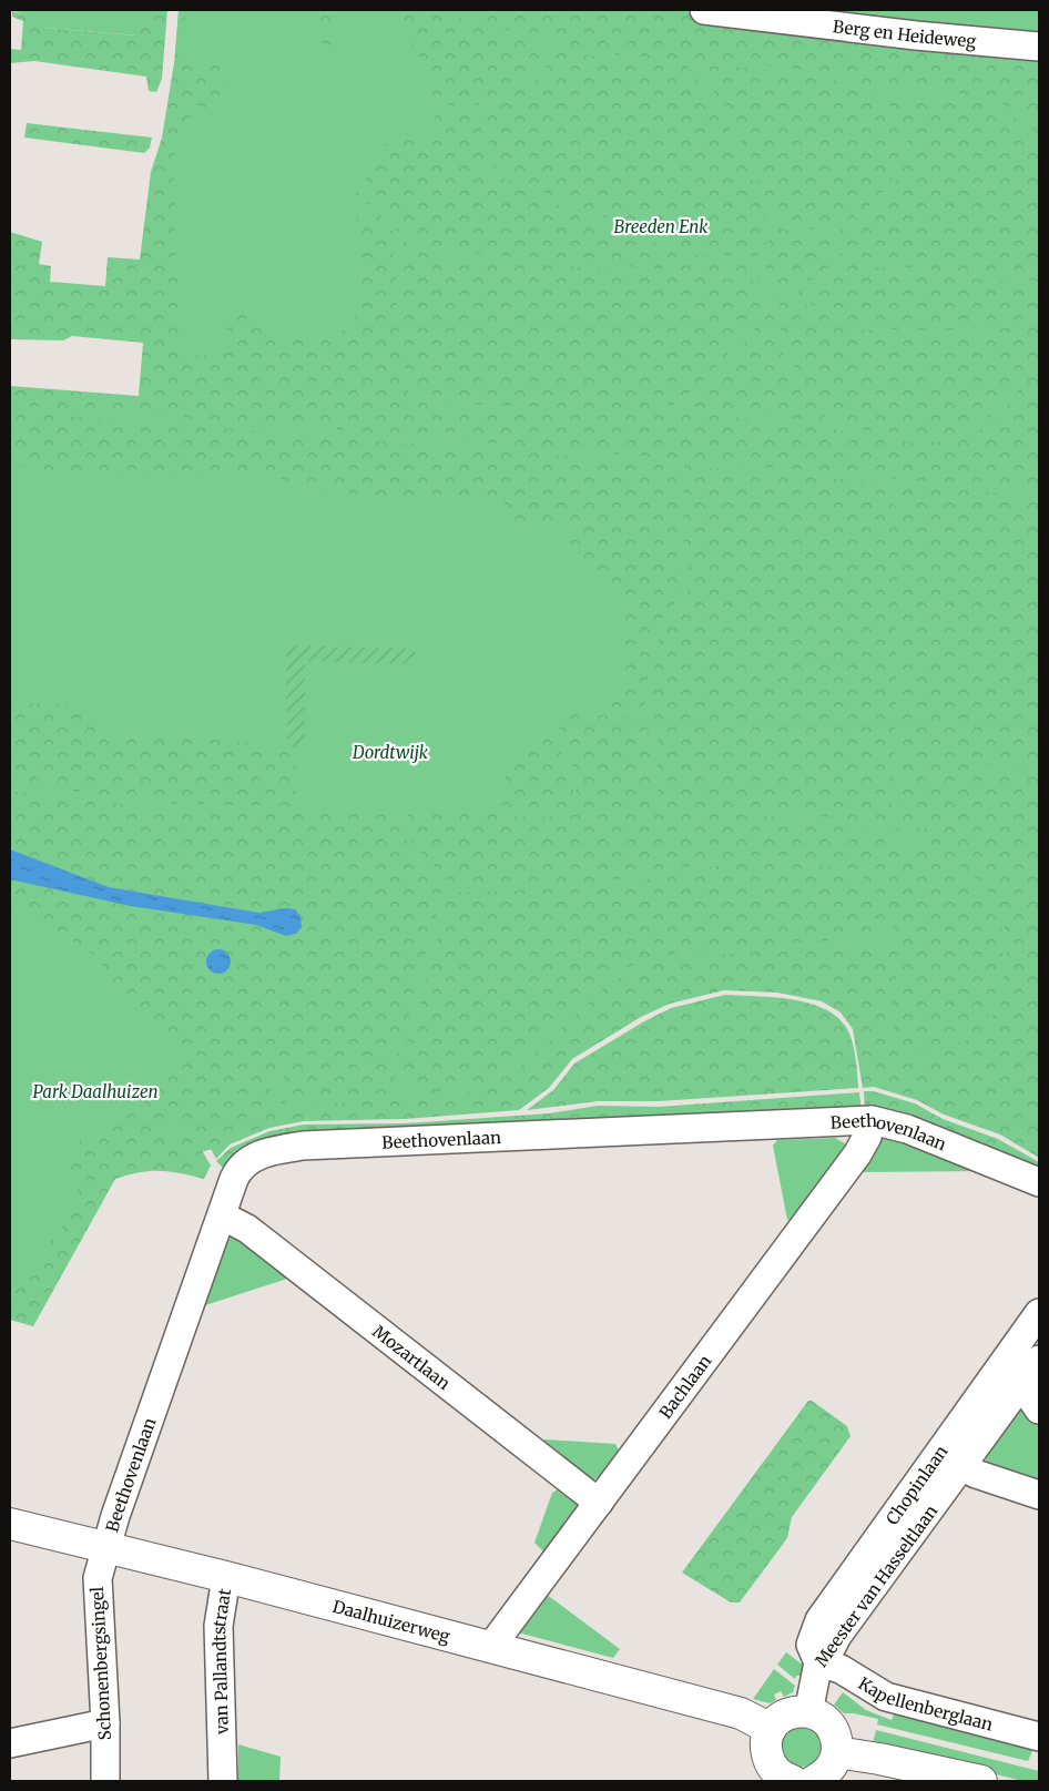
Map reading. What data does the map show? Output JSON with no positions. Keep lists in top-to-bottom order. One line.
{"streets":{"main road":["Daalhuizerweg"],"street":["Berg en Heideweg","Beethovenlaan","Mozartlaan","Bachlaan","Chopinlaan","Meester van Hasseltlaan","van Pallandtstraat","Schonenbergsingel","Kapellenberglaan"]},"crossings":[["Beethovenlaan","Mozartlaan"],["Beethovenlaan","Bachlaan"],["Beethovenlaan","Daalhuizerweg"],["Beethovenlaan","Schonenbergsingel"],["Mozartlaan","Bachlaan"],["Bachlaan","Daalhuizerweg"],["Chopinlaan","Meester van Hasseltlaan"],["Chopinlaan","Kapellenberglaan"],["Meester van Hasseltlaan","Kapellenberglaan"],["Daalhuizerweg","van Pallandtstraat"],["Daalhuizerweg","Schonenbergsingel"]],"parks":["Breeden Enk","Dordtwijk","Park Daalhuizen"]}
